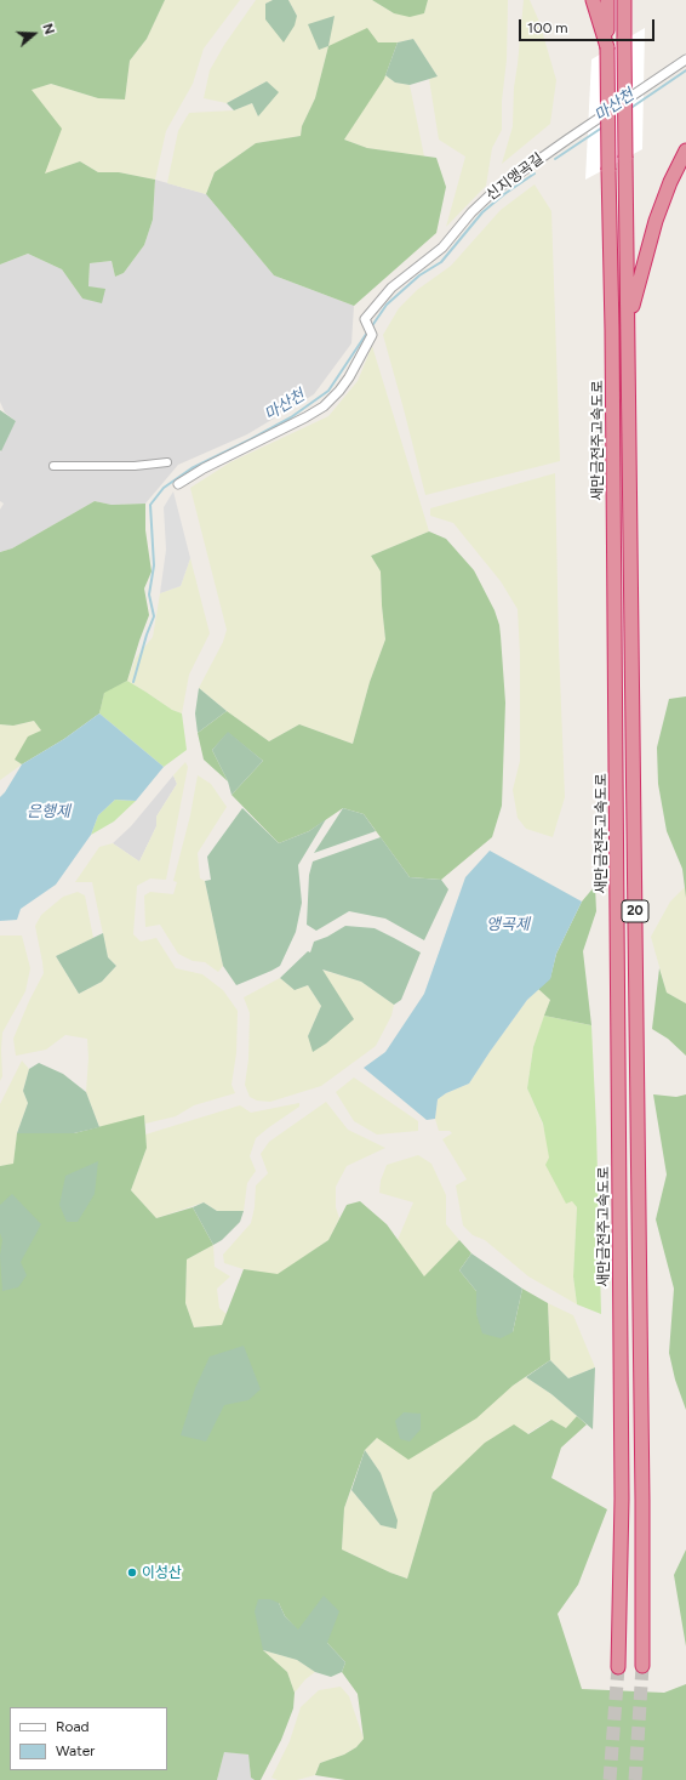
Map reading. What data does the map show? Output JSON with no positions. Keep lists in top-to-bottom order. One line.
{"streets":{"highway":["새만금전주고속도로","20"],"street":["신지앵곡길"]},"water":["마산천","은행제","앵곡제"],"places":["이성산"],"legend":["Road","Water"],"scale_bar":"100 m","north":"right"}
